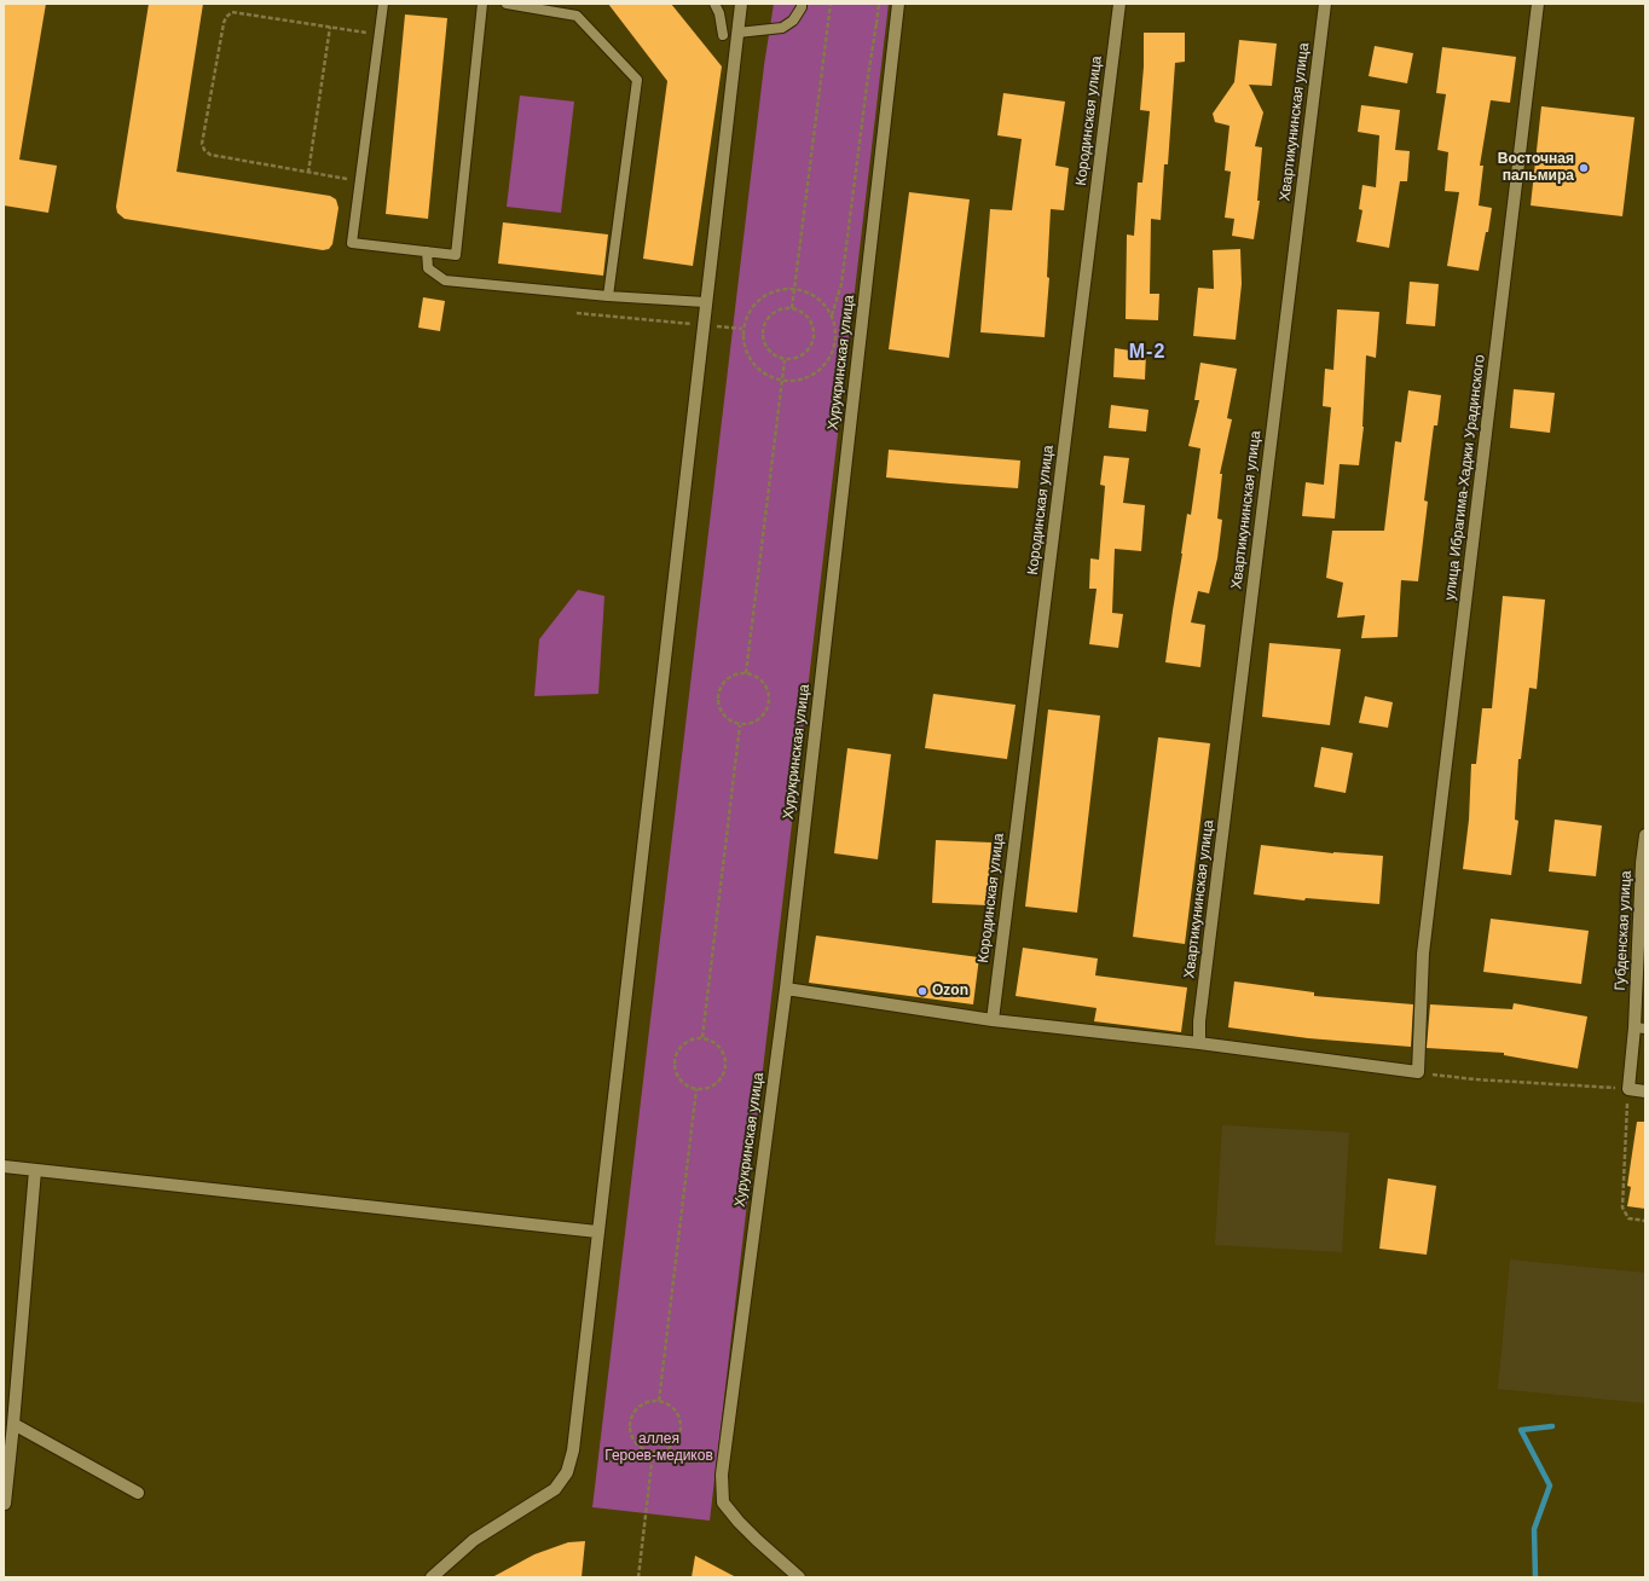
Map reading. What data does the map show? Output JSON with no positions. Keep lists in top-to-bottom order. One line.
{"streets":{"street":["Кородинская улица","Хвартикунинская улица","Хурукринская улица","улица Ибрагима-Хаджи Урадинского","Губденская улица"]},"districts":["М-2"],"parks":["аллея Героев-медиков"],"places":["Восточная пальмира","Ozon"]}
